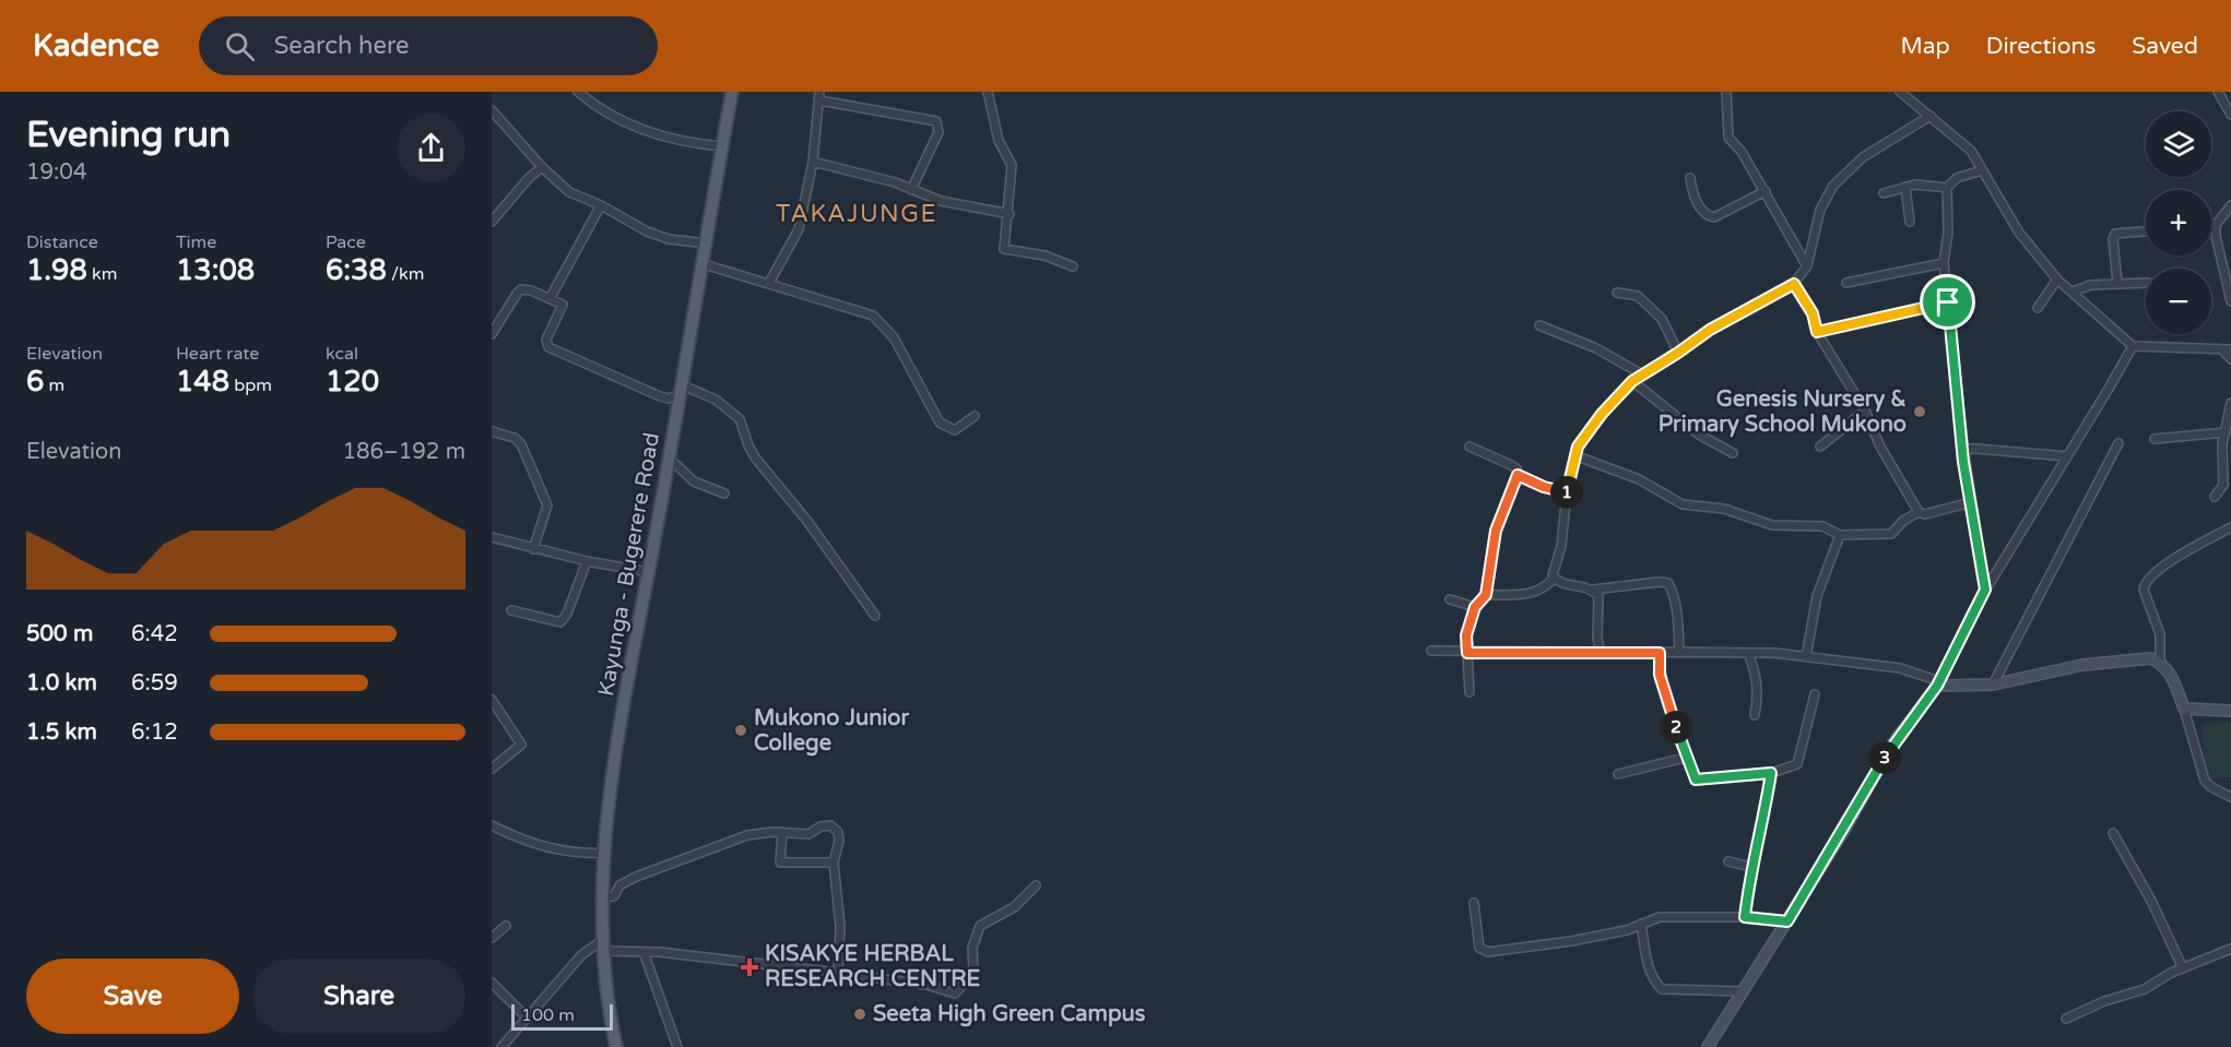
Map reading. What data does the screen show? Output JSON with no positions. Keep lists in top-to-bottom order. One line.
{"streets":{"main road":["Kayunga - Bugerere Road"]},"districts":["TAKAJUNGE"],"places":{"other":["Genesis Nursery & Primary School Mukono","Mukono Junior College","Seeta High Green Campus"],"health":["KISAKYE HERBAL RESEARCH CENTRE"]},"scale_bar":"100 m","page":{"header":"Kadence","search":"Search here","nav":["Map","Directions","Saved"],"heading":["Evening run","19:04"],"map_buttons":["+","−"],"stats":[["Distance","1.98 km"],["Time","13:08"],["Pace","6:38 /km"],["Elevation","6 m"],["Heart rate","148 bpm"],["kcal","120"]],"chart":["Elevation","186–192 m"],"pins":["1","2","3"],"list":[{"name":"500 m","note":"6:42"},{"name":"1.0 km","note":"6:59"},{"name":"1.5 km","note":"6:12"}],"buttons":["Save","Share"],"scale":"100 m"}}
